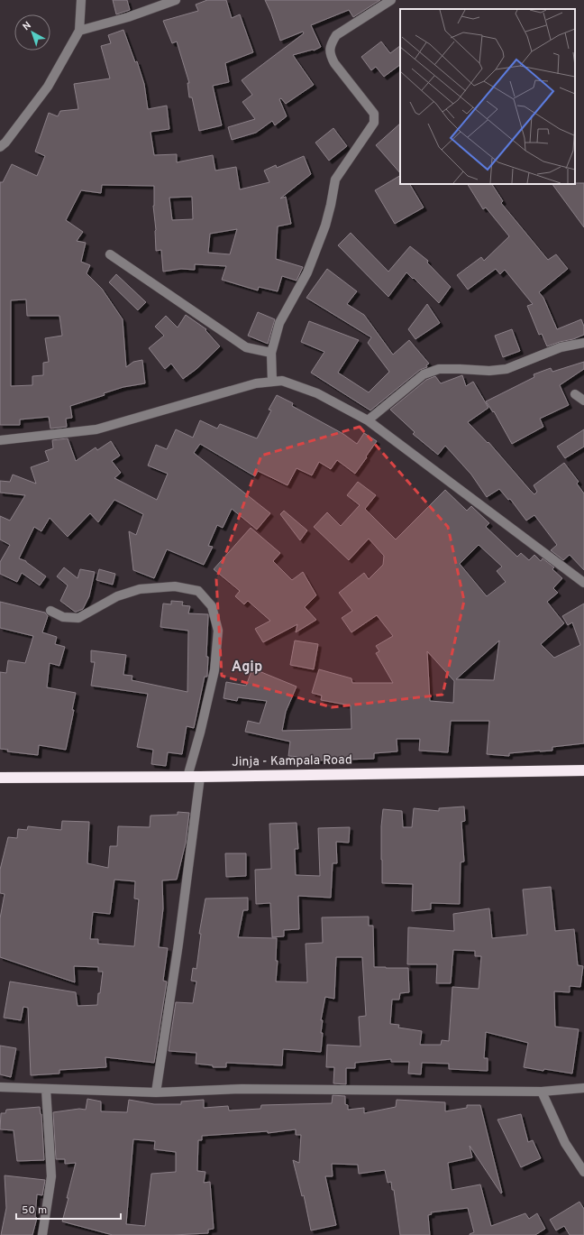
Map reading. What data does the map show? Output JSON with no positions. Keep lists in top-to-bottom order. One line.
{"streets":{"highway":["Jinja - Kampala Road"]},"districts":["Agip"],"scale_bar":"50 m","north":"top left"}
